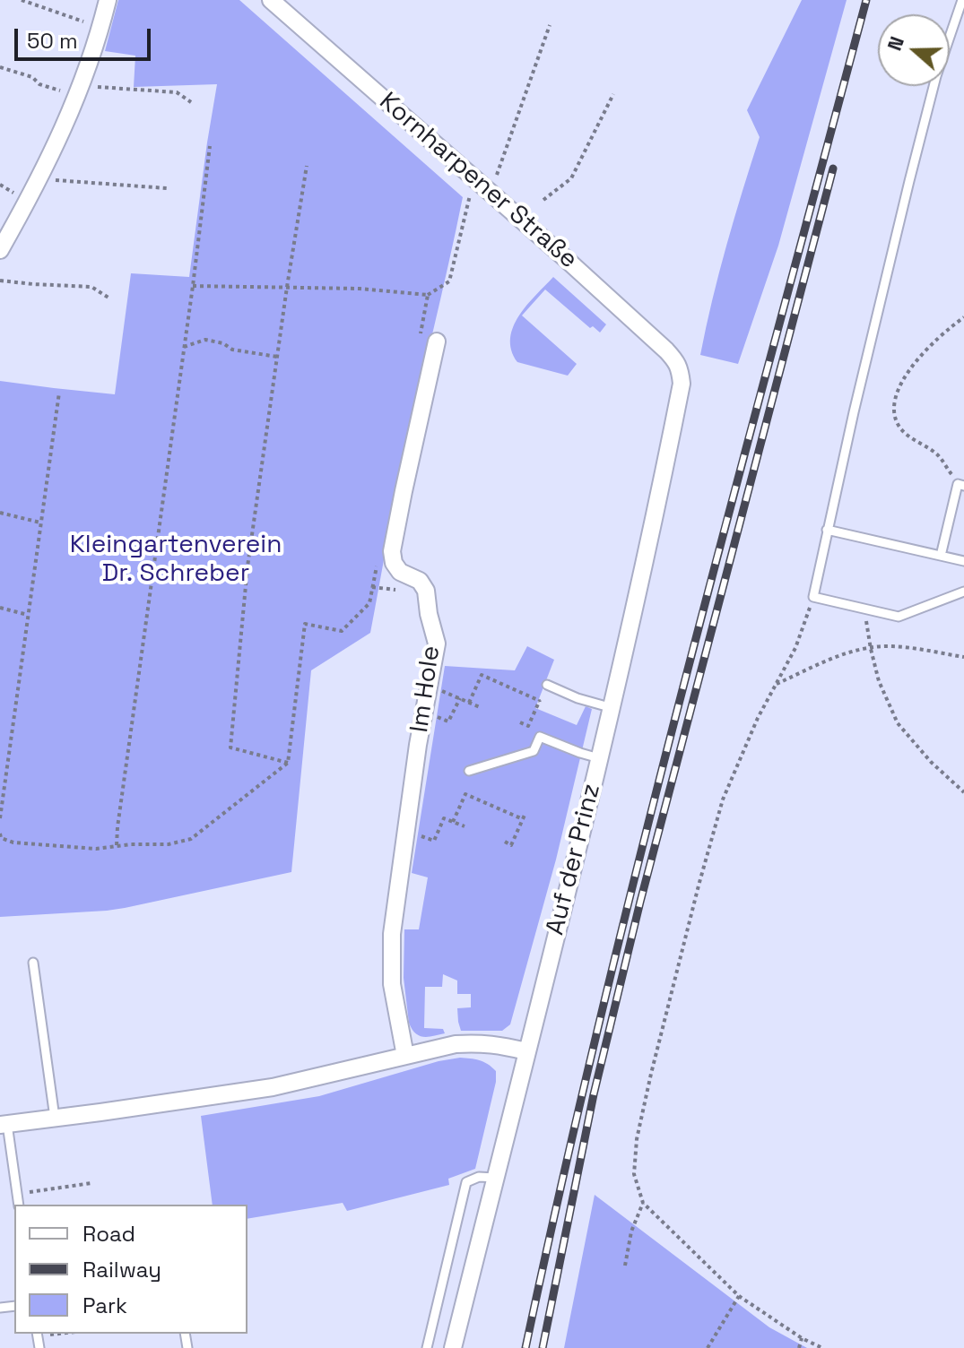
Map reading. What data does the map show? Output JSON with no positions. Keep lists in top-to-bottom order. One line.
{"streets":{"street":["Kornharpener Straße","Im Hole","Auf der Prinz"]},"crossings":[["Kornharpener Straße","Auf der Prinz"]],"parks":["Kleingartenverein Dr. Schreber"],"legend":["Road","Railway","Park"],"scale_bar":"50 m","north":"left"}
